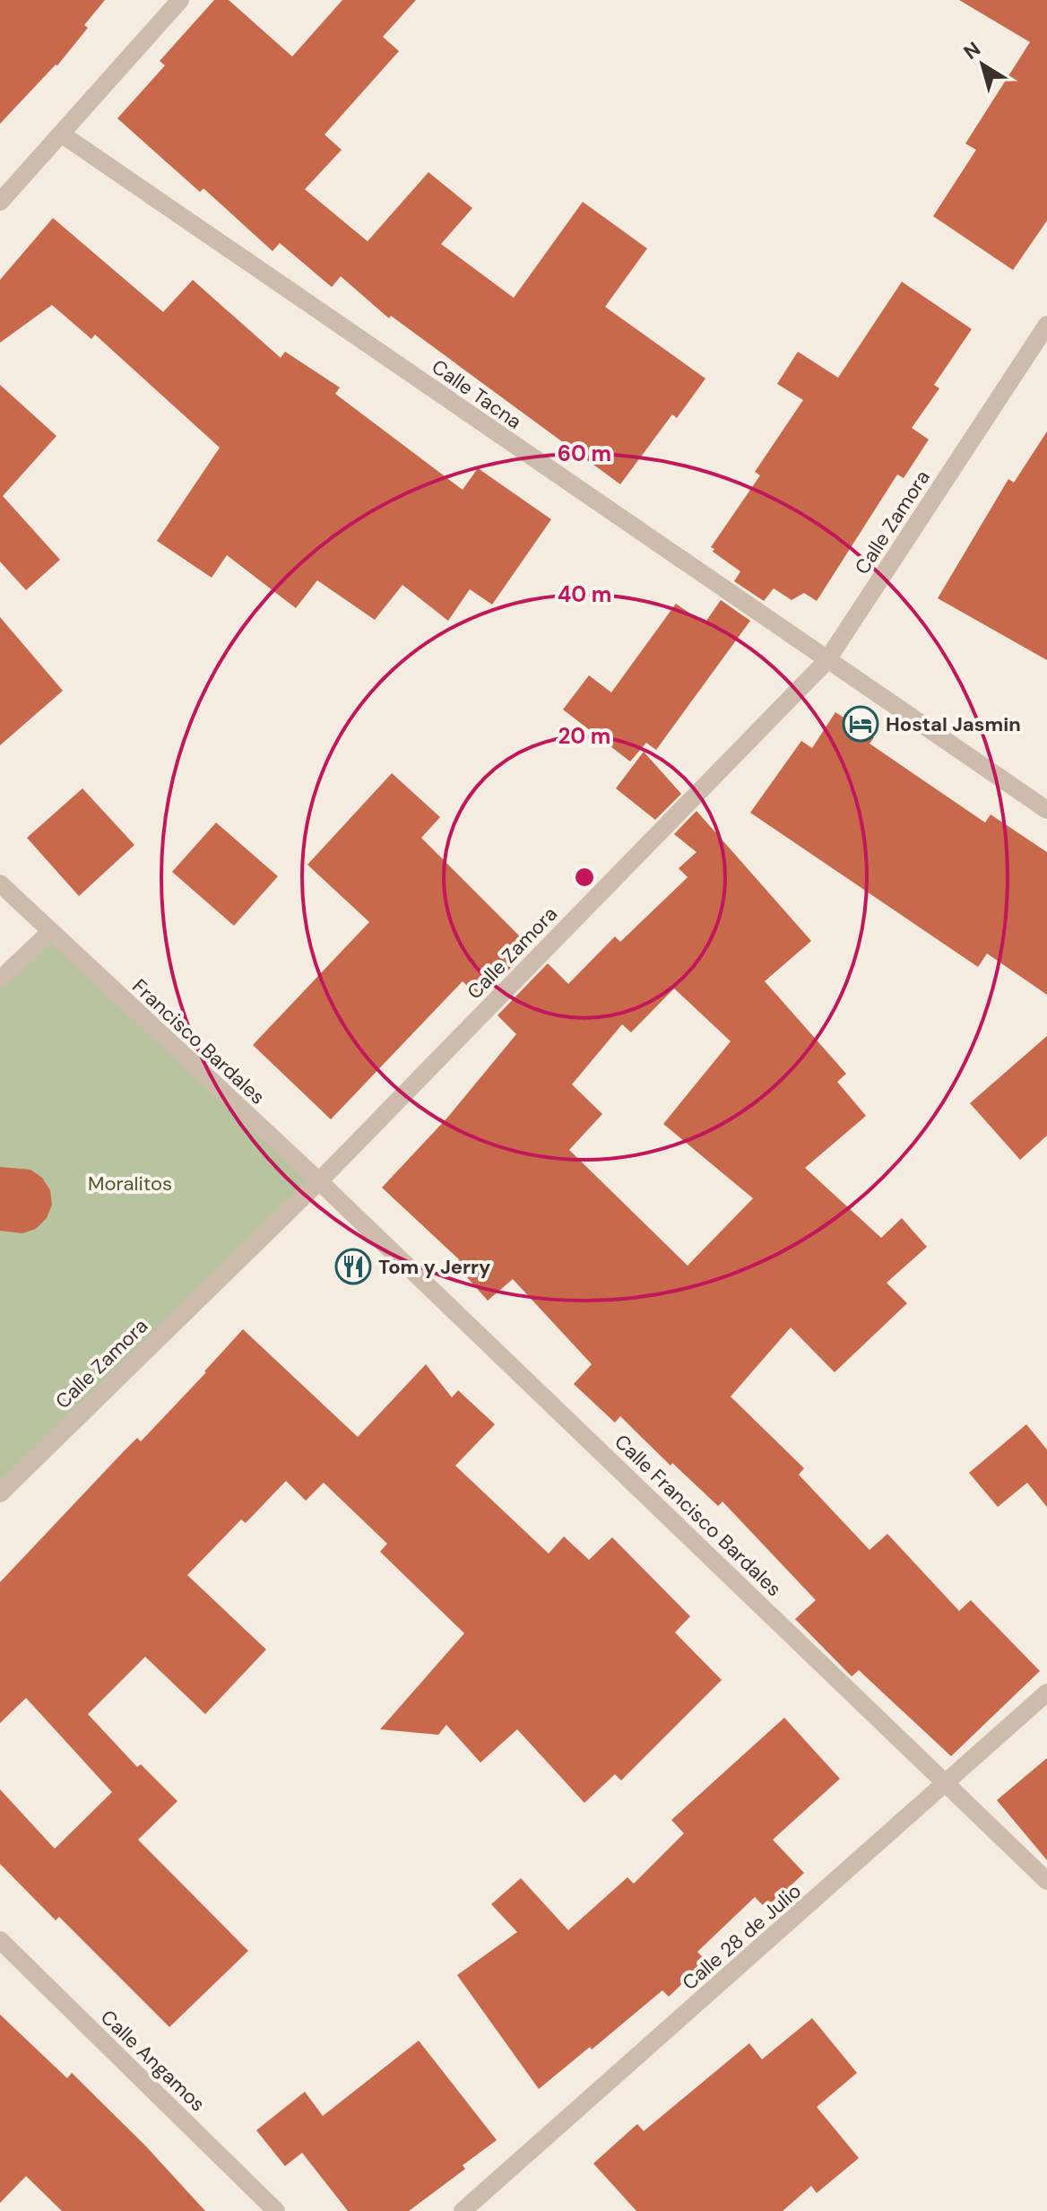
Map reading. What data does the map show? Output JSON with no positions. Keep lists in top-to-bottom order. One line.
{"streets":{"street":["Calle Tacna","Calle Zamora","Francisco Bardales","Calle Francisco Bardales","Calle 28 de Julio","Calle Angamos"]},"crossings":[["Calle Tacna","Calle Zamora"],["Calle Zamora","Francisco Bardales"],["Calle Zamora","Calle Francisco Bardales"],["Francisco Bardales","Calle Francisco Bardales"],["Calle Francisco Bardales","Calle 28 de Julio"]],"parks":["Moralitos"],"places":{"hotel":["Hostal Jasmin"],"restaurant":["Tom y Jerry"]},"north":"top left","rings":["60 m","40 m","20 m"]}
